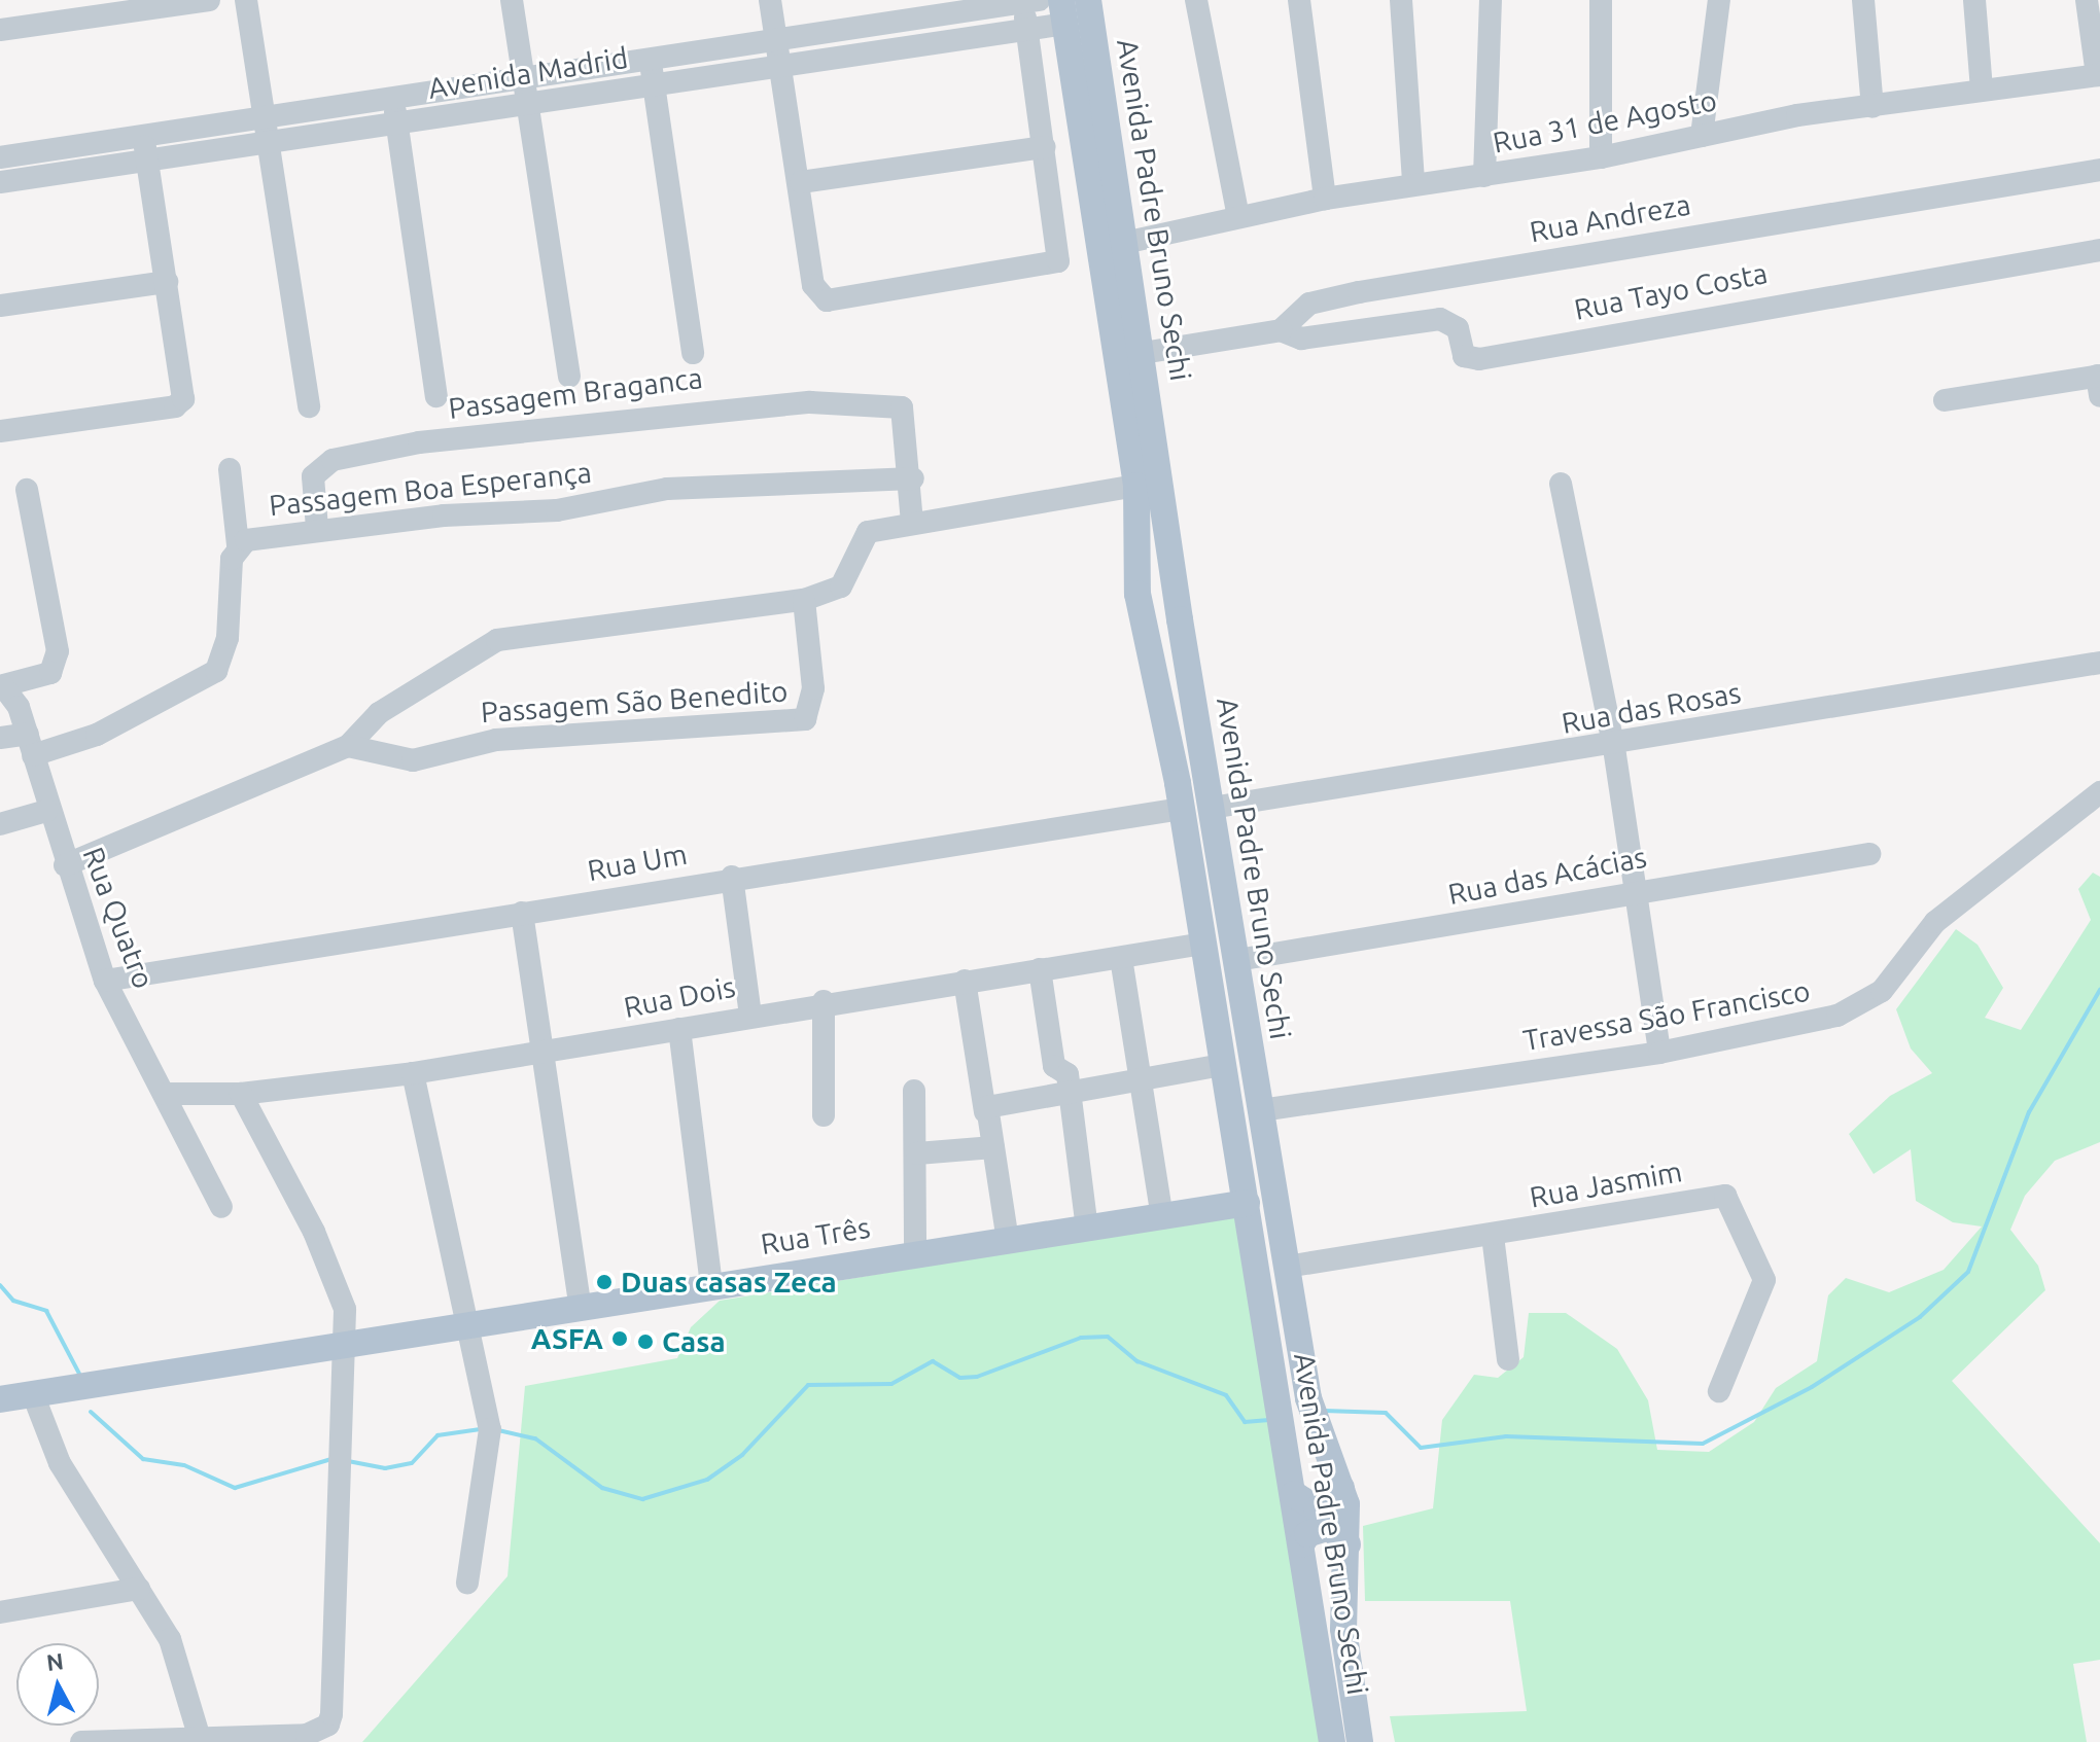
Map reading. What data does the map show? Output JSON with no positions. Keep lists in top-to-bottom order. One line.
{"streets":{"main road":["Avenida Padre Bruno Sechi","Rua Três"],"street":["Avenida Madrid","Rua 31 de Agosto","Rua Andreza","Rua Tayo Costa","Passagem Braganca","Passagem Boa Esperança","Passagem São Benedito","Rua das Rosas","Rua Um","Rua das Acácias","Rua Quatro","Rua Dois","Travessa São Francisco","Rua Jasmim"]},"crossings":[["Avenida Madrid","Avenida Padre Bruno Sechi"],["Rua 31 de Agosto","Avenida Padre Bruno Sechi"],["Avenida Padre Bruno Sechi","Passagem São Benedito"],["Avenida Padre Bruno Sechi","Rua das Rosas"],["Avenida Padre Bruno Sechi","Rua Um"],["Avenida Padre Bruno Sechi","Rua das Acácias"],["Avenida Padre Bruno Sechi","Rua Dois"],["Avenida Padre Bruno Sechi","Travessa São Francisco"],["Avenida Padre Bruno Sechi","Rua Jasmim"],["Avenida Padre Bruno Sechi","Rua Três"],["Rua Andreza","Rua Tayo Costa"],["Passagem Braganca","Passagem Boa Esperança"],["Passagem Boa Esperança","Rua Quatro"],["Passagem São Benedito","Rua Quatro"],["Rua Um","Rua Quatro"],["Rua Quatro","Rua Dois"]],"places":["Duas casas Zeca","ASFA","Casa"],"north":"top"}
